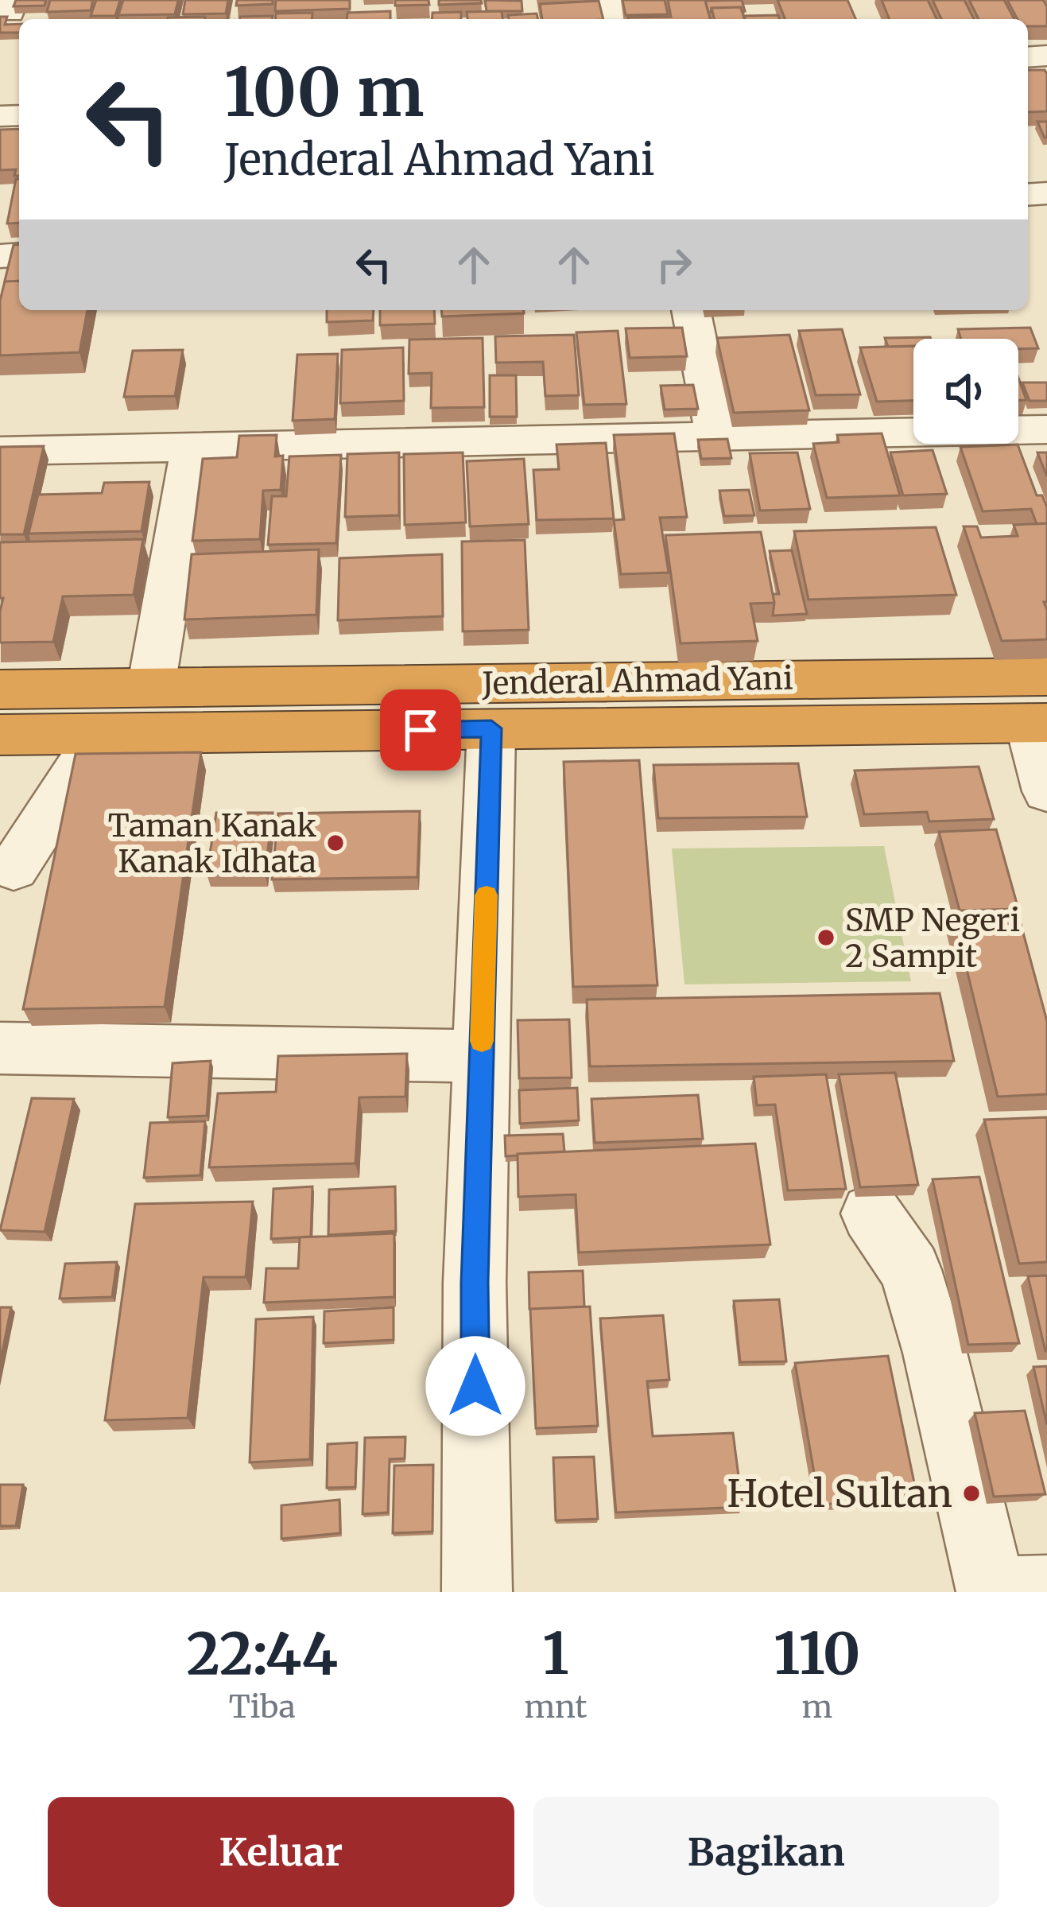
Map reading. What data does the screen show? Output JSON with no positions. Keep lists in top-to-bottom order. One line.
{"streets":{"highway":["Jenderal Ahmad Yani"]},"places":["Taman Kanak Kanak Idhata","SMP Negeri 2 Sampit","Hotel Sultan"],"page":{"turn":["100 m","Jenderal Ahmad Yani"],"eta":["22:44","Tiba","1","mnt","110","m"],"buttons":["Keluar","Bagikan"]}}
